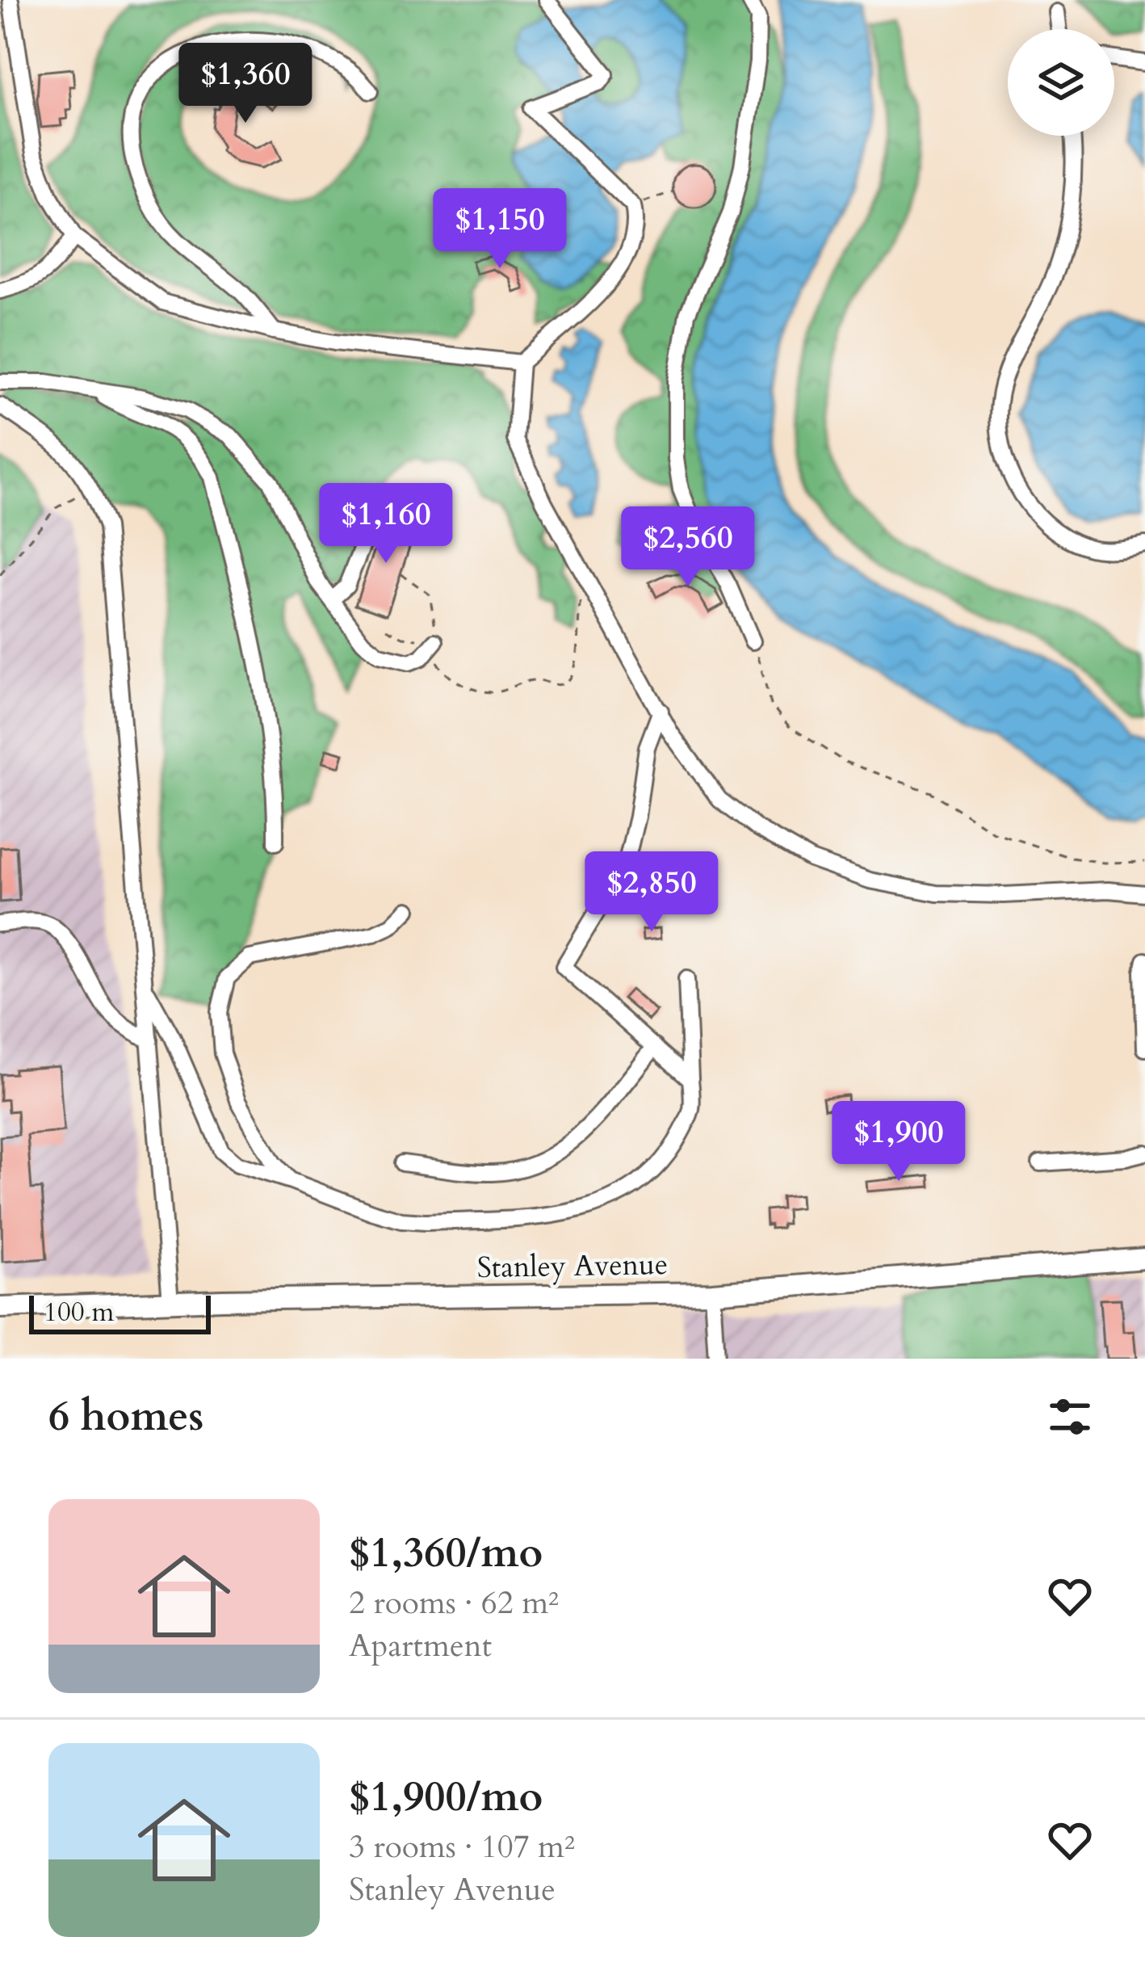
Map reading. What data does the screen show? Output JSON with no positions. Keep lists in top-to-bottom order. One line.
{"streets":{"main road":["Stanley Avenue"]},"scale_bar":"100 m","page":{"price":["$1,360","$1,150","$1,160","$2,560","$2,850","$1,900"],"scale":"100 m","heading":"6 homes","list":[{"name":"$1,360/mo","note":"2 rooms · 62 m² · Apartment"},{"name":"$1,900/mo","note":"3 rooms · 107 m² · Stanley Avenue"}]}}
